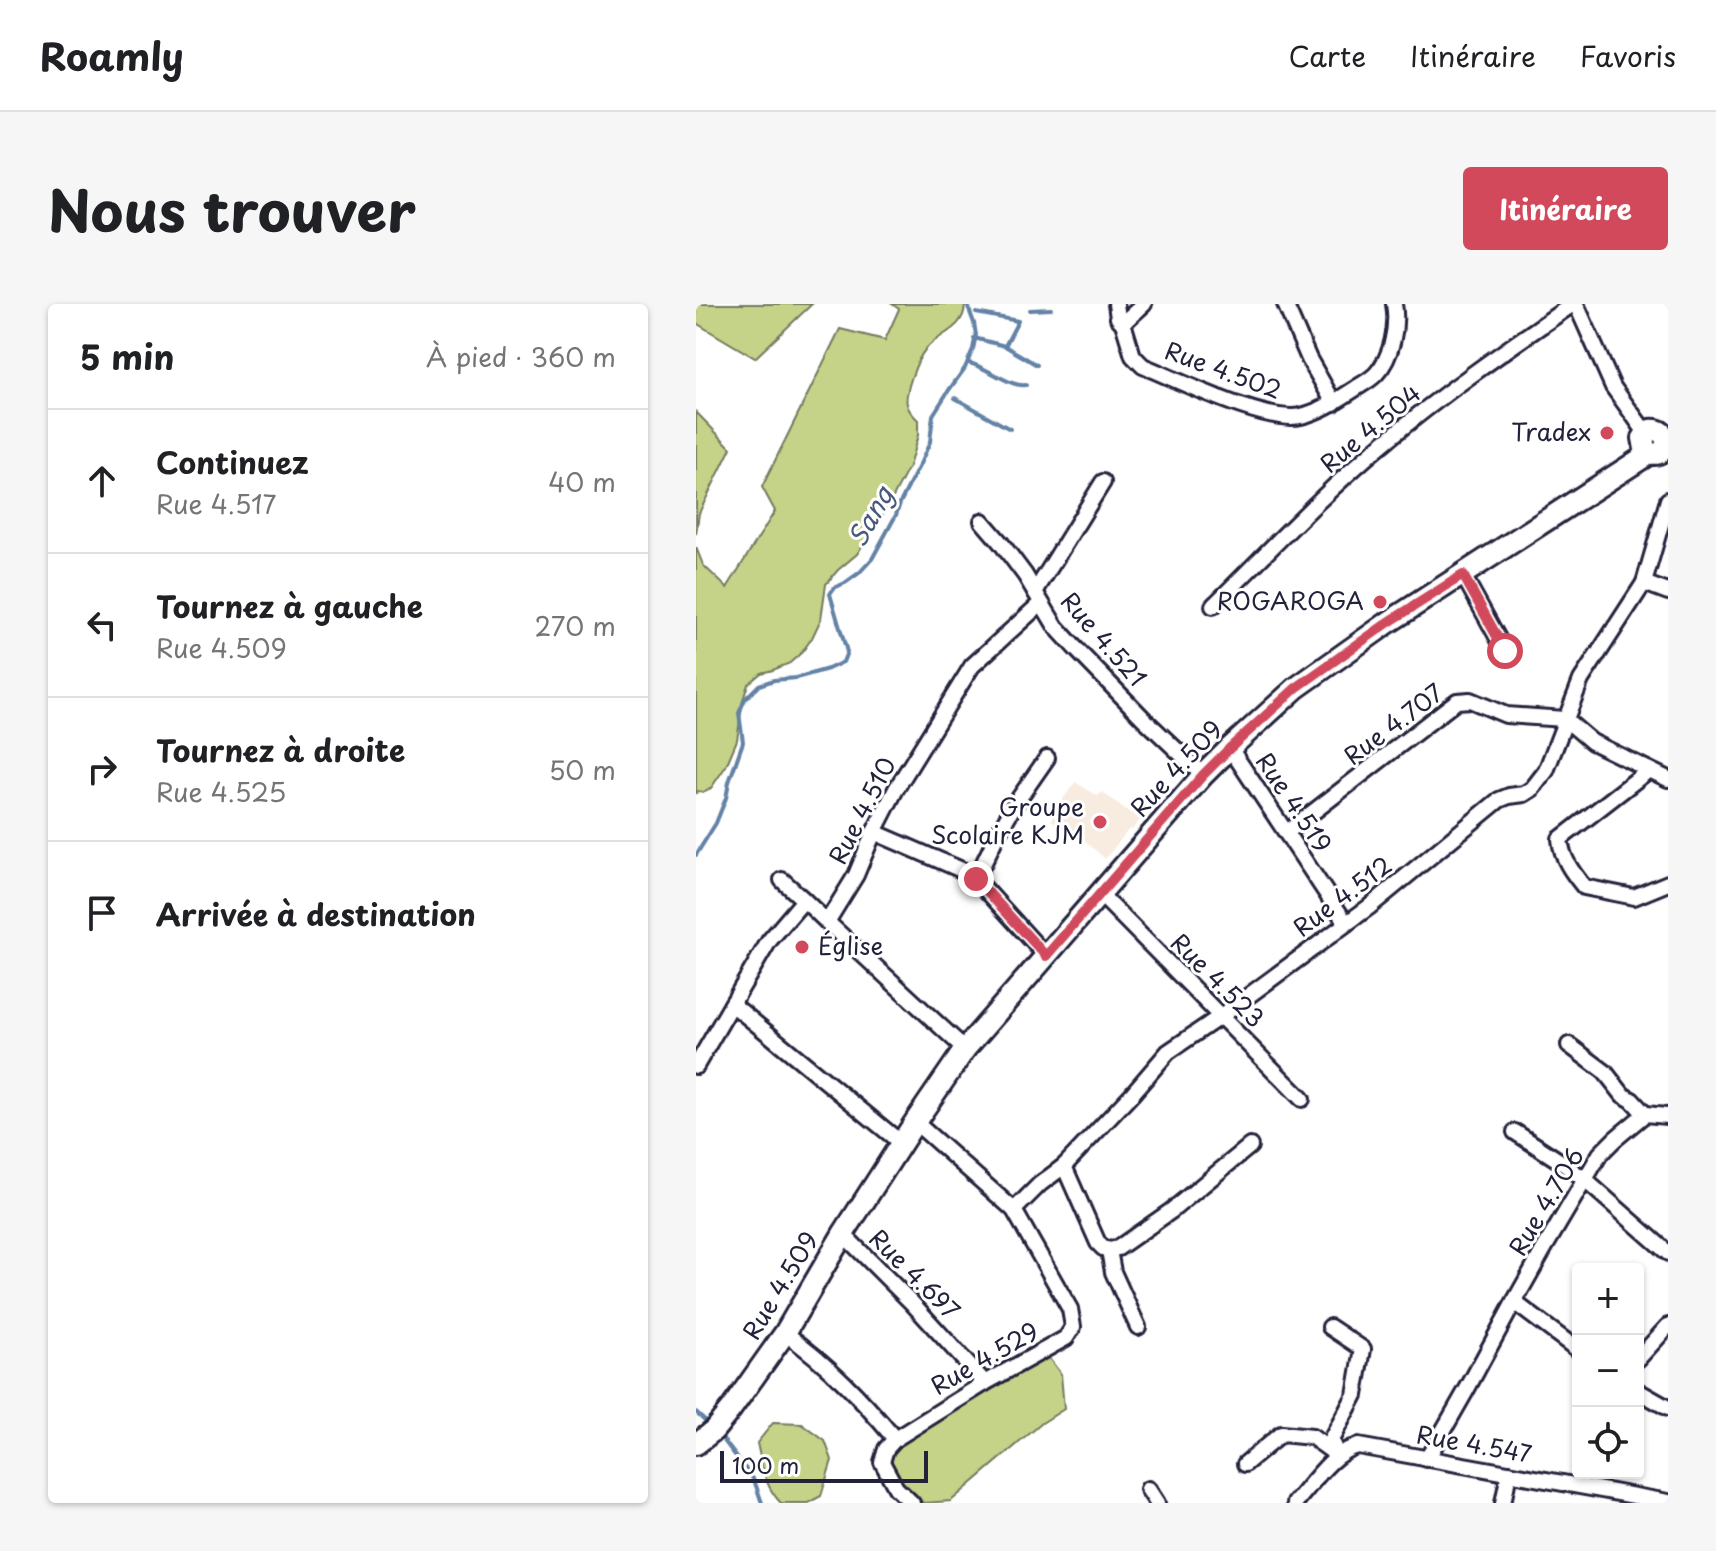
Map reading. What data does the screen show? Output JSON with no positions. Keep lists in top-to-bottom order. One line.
{"streets":{"street":["Rue 4.502","Rue 4.504","Rue 4.521","Rue 4.707","Rue 4.509","Rue 4.519","Rue 4.510","Rue 4.512","Rue 4.523","Rue 4.706","Rue 4.697","Rue 4.529","Rue 4.547"]},"crossings":[["Rue 4.521","Rue 4.509"],["Rue 4.521","Rue 4.510"],["Rue 4.707","Rue 4.519"],["Rue 4.707","Rue 4.512"],["Rue 4.509","Rue 4.519"],["Rue 4.509","Rue 4.523"],["Rue 4.509","Rue 4.697"],["Rue 4.509","Rue 4.529"],["Rue 4.519","Rue 4.512"],["Rue 4.512","Rue 4.523"],["Rue 4.512","Rue 4.529"],["Rue 4.706","Rue 4.547"],["Rue 4.697","Rue 4.529"]],"water":["Sang"],"places":["Tradex","ROGAROGA","Groupe Scolaire KJM","Église"],"scale_bar":"100 m","page":{"header":"Roamly","nav":["Carte","Itinéraire","Favoris"],"title":"Nous trouver","buttons":"Itinéraire","heading":["5 min","À pied · 360 m"],"list":[["Continuez","Rue 4.517","40 m"],["Tournez à gauche","Rue 4.509","270 m"],["Tournez à droite","Rue 4.525","50 m"],"Arrivée à destination"],"map_buttons":["+","−"],"scale":"100 m"}}
